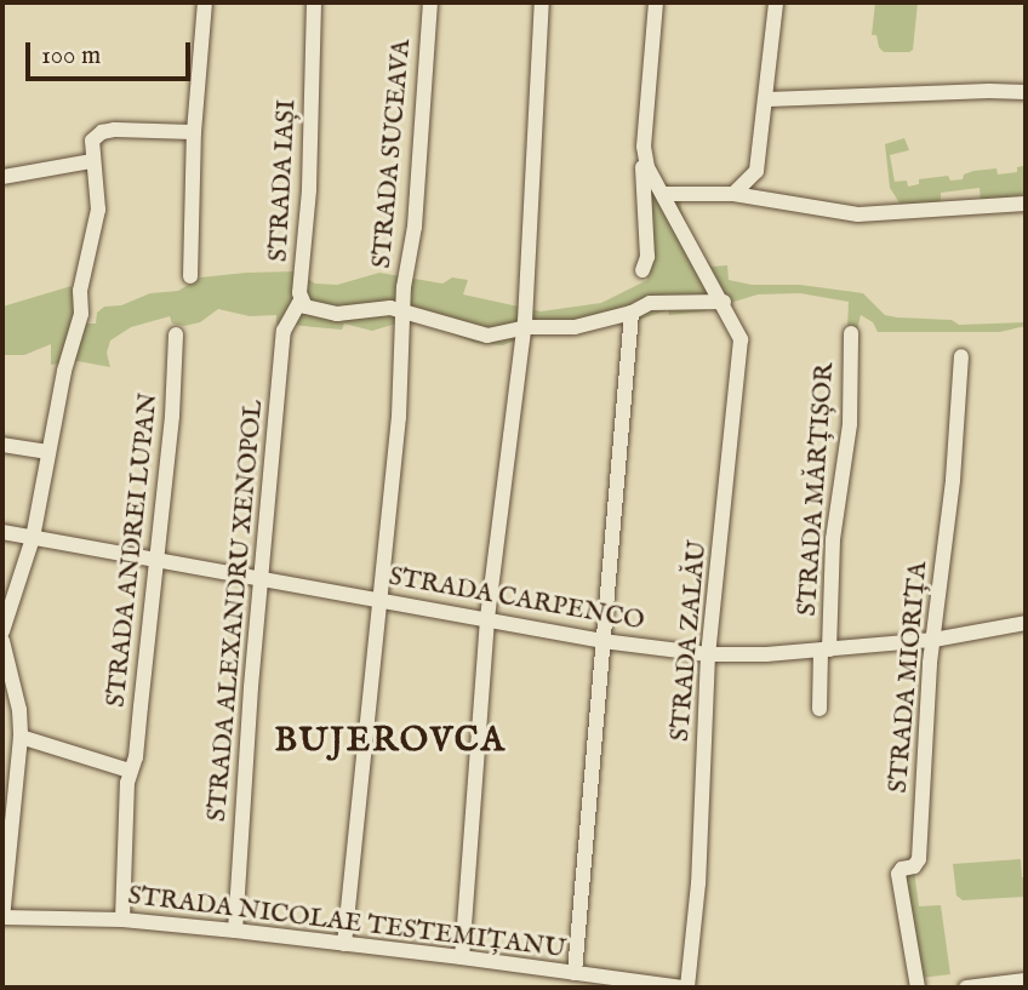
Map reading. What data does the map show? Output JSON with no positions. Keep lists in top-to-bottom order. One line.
{"streets":{"street":["STRADA SUCEAVA","STRADA IAȘI","STRADA MĂRȚIȘOR","STRADA ANDREI LUPAN","STRADA CARPENCO","STRADA ALEXANDRU XENOPOL","STRADA ZALĂU","STRADA MIORIȚA","STRADA NICOLAE TESTEMIȚANU"]},"crossings":[["STRADA SUCEAVA","STRADA CARPENCO"],["STRADA SUCEAVA","STRADA NICOLAE TESTEMIȚANU"],["STRADA IAȘI","STRADA ALEXANDRU XENOPOL"],["STRADA MĂRȚIȘOR","STRADA CARPENCO"],["STRADA ANDREI LUPAN","STRADA CARPENCO"],["STRADA ANDREI LUPAN","STRADA NICOLAE TESTEMIȚANU"],["STRADA CARPENCO","STRADA ALEXANDRU XENOPOL"],["STRADA CARPENCO","STRADA ZALĂU"],["STRADA CARPENCO","STRADA MIORIȚA"],["STRADA ALEXANDRU XENOPOL","STRADA NICOLAE TESTEMIȚANU"],["STRADA ZALĂU","STRADA NICOLAE TESTEMIȚANU"]],"districts":["BUJEROVCA"],"scale_bar":"100 m"}
